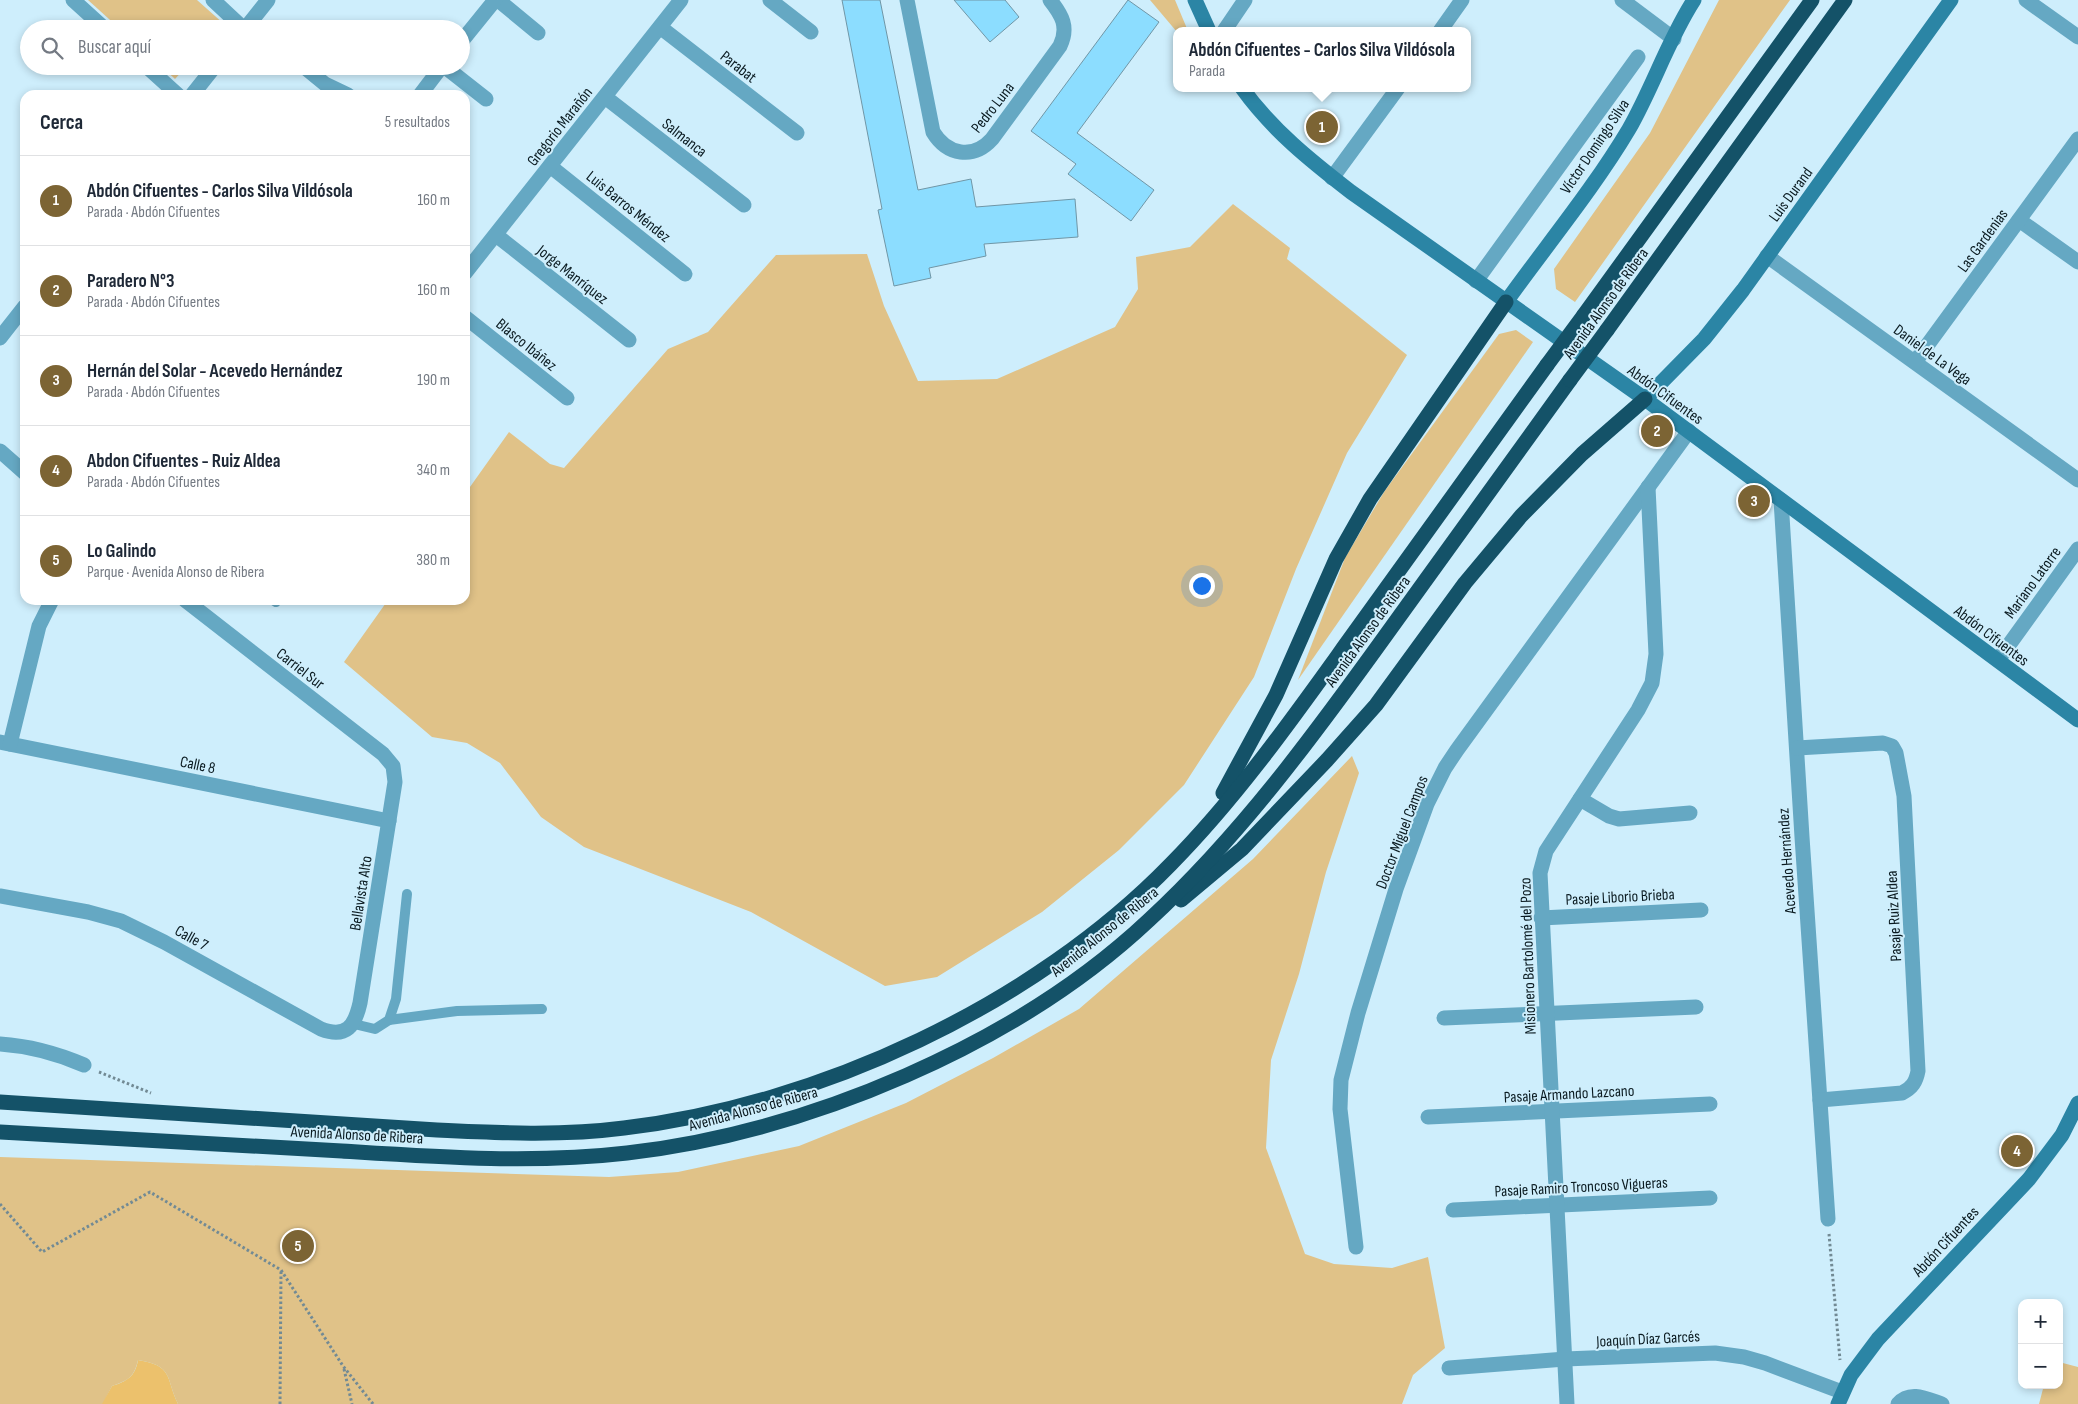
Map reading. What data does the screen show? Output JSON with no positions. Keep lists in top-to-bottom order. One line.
{"streets":{"highway":["Avenida Alonso de Ribera"],"street":["Parabat","Pedro Luna","Gregorio Marañón","Salmanca","Víctor Domingo Silva","Luis Durand","Luis Barros Méndez","Las Gardenias","Jorge Manríquez","Blasco Ibáñez","Daniel de La Vega","Abdón Cifuentes","Mariano Latorre","Carriel Sur","Calle 8","Doctor Miguel Campos","Acevedo Hernández","Bellavista Alto","Pasaje Liborio Brieba","Pasaje Ruiz Aldea","Calle 7","Misionero Bartolomé del Pozo","Pasaje Armando Lazcano","Pasaje Ramiro Troncoso Vigueras","Joaquín Díaz Garcés"]},"crossings":[["Parabat","Gregorio Marañón"],["Gregorio Marañón","Salmanca"],["Gregorio Marañón","Luis Barros Méndez"],["Gregorio Marañón","Jorge Manríquez"],["Víctor Domingo Silva","Abdón Cifuentes"],["Luis Durand","Daniel de La Vega"],["Luis Durand","Abdón Cifuentes"],["Las Gardenias","Daniel de La Vega"],["Abdón Cifuentes","Mariano Latorre"],["Abdón Cifuentes","Acevedo Hernández"],["Abdón Cifuentes","Joaquín Díaz Garcés"],["Carriel Sur","Bellavista Alto"],["Calle 8","Bellavista Alto"],["Doctor Miguel Campos","Misionero Bartolomé del Pozo"],["Acevedo Hernández","Pasaje Ruiz Aldea"],["Bellavista Alto","Calle 7"],["Pasaje Liborio Brieba","Misionero Bartolomé del Pozo"],["Misionero Bartolomé del Pozo","Pasaje Armando Lazcano"],["Misionero Bartolomé del Pozo","Pasaje Ramiro Troncoso Vigueras"],["Misionero Bartolomé del Pozo","Joaquín Díaz Garcés"]],"page":{"search":"Buscar aquí","popup":["Abdón Cifuentes - Carlos Silva Vildósola","Parada"],"heading":["Cerca","5 resultados"],"pins":["1","2","3","4","5"],"list":[{"mark":"1","name":"Abdón Cifuentes - Carlos Silva Vildósola","note":"Parada · Abdón Cifuentes","value":"160 m"},{"mark":"2","name":"Paradero N°3","note":"Parada · Abdón Cifuentes","value":"160 m"},{"mark":"3","name":"Hernán del Solar - Acevedo Hernández","note":"Parada · Abdón Cifuentes","value":"190 m"},{"mark":"4","name":"Abdon Cifuentes - Ruiz Aldea","note":"Parada · Abdón Cifuentes","value":"340 m"},{"mark":"5","name":"Lo Galindo","note":"Parque · Avenida Alonso de Ribera","value":"380 m"}],"map_buttons":["+","−"]}}
